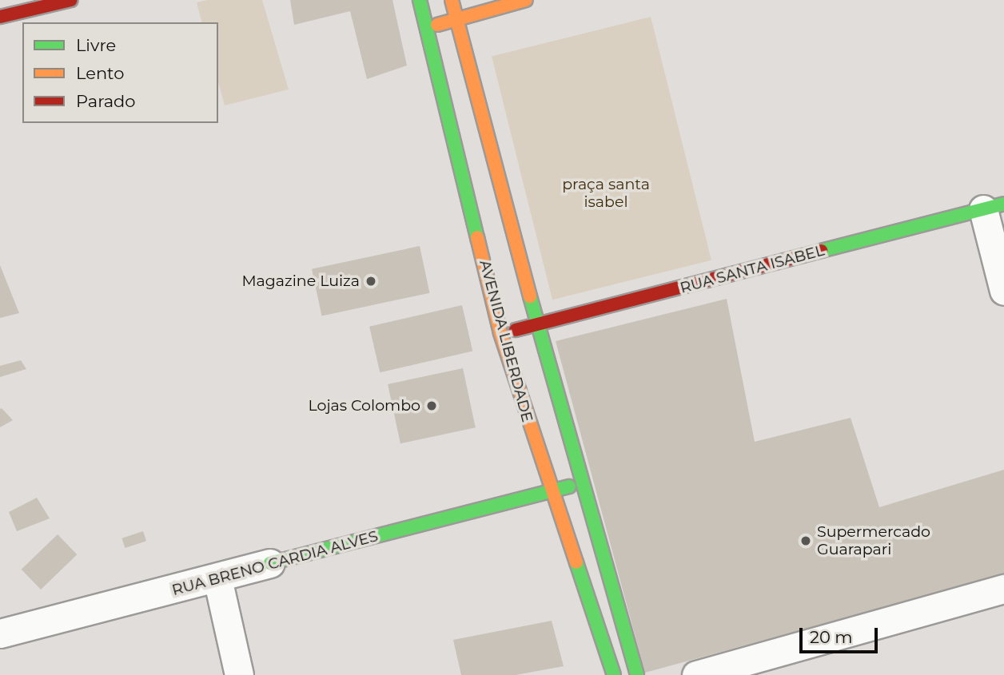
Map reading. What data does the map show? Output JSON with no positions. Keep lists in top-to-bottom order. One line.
{"streets":{"main road":["RUA SANTA ISABEL","AVENIDA LIBERDADE","RUA BRENO CARDIA ALVES"]},"crossings":[["RUA SANTA ISABEL","AVENIDA LIBERDADE"],["AVENIDA LIBERDADE","RUA BRENO CARDIA ALVES"]],"parks":["praça santa isabel"],"places":["Magazine Luiza","Lojas Colombo","Supermercado Guarapari"],"legend":["Livre","Lento","Parado"],"scale_bar":"20 m"}
